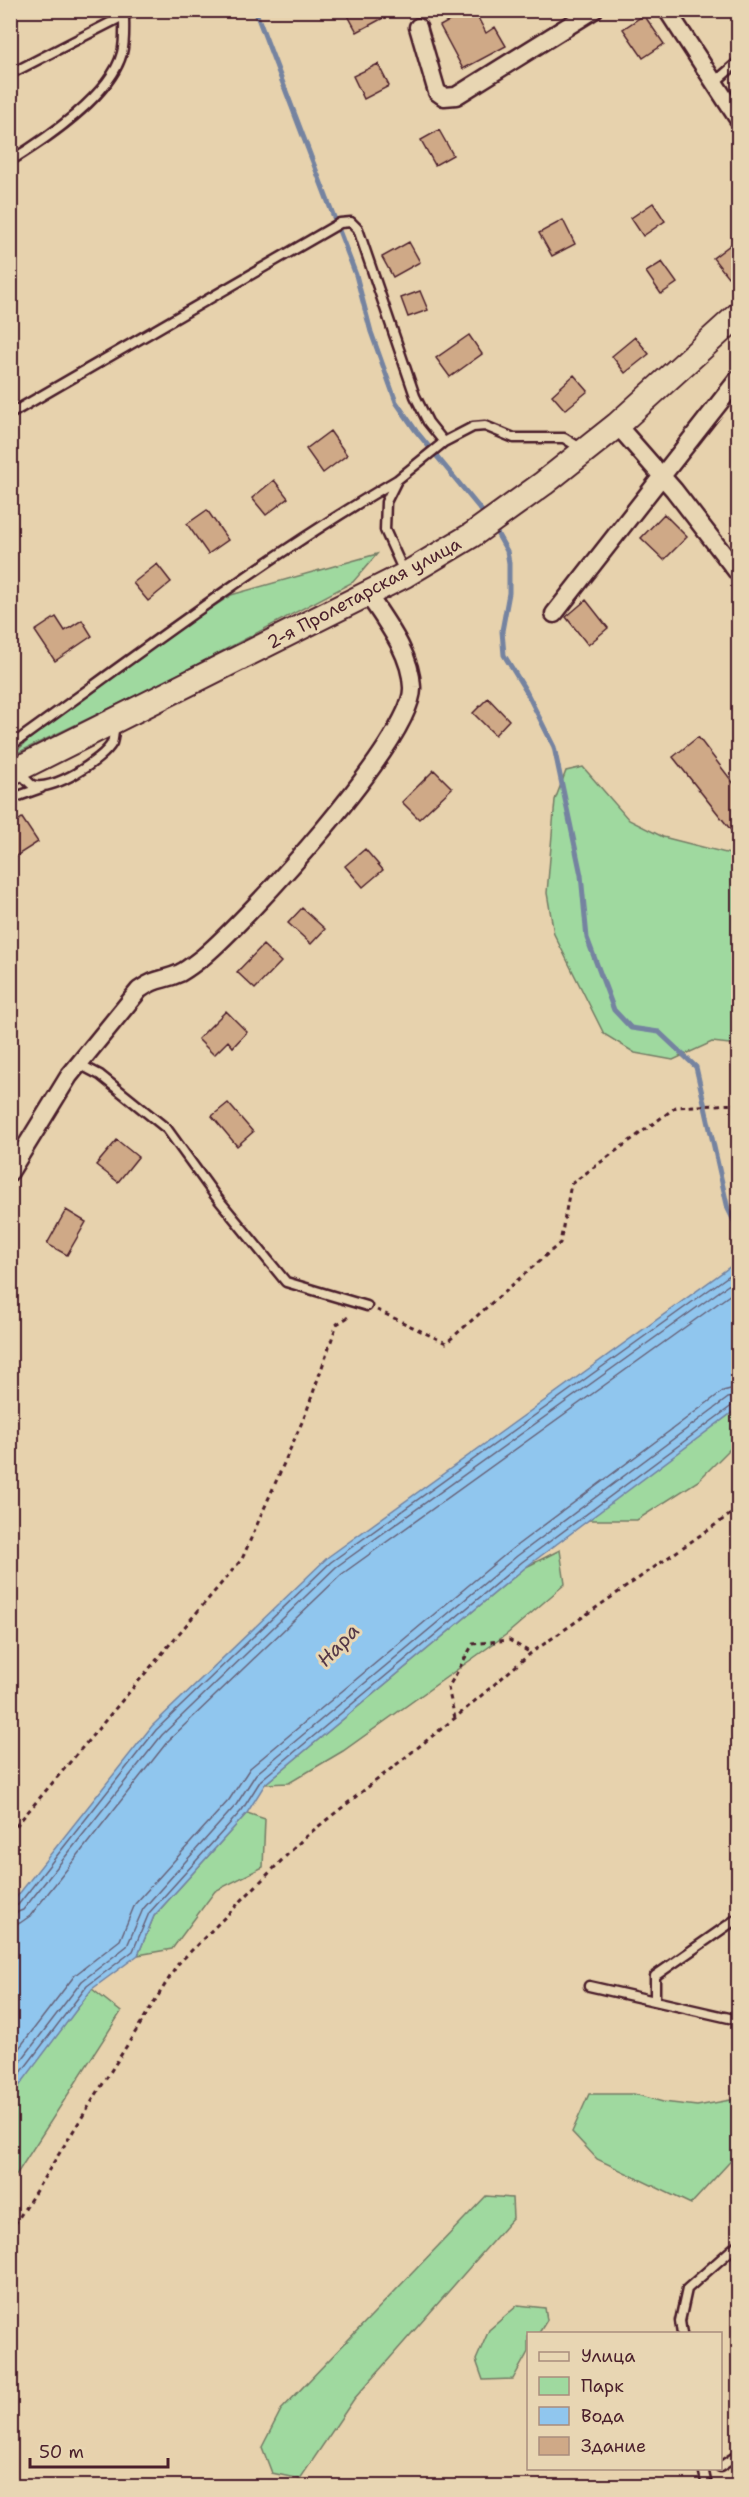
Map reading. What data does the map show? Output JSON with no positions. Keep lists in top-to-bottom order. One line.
{"streets":{"main road":["2-я Пролетарская улица"]},"water":["Нара"],"legend":["Улица","Парк","Вода","Здание"],"scale_bar":"50 m"}
